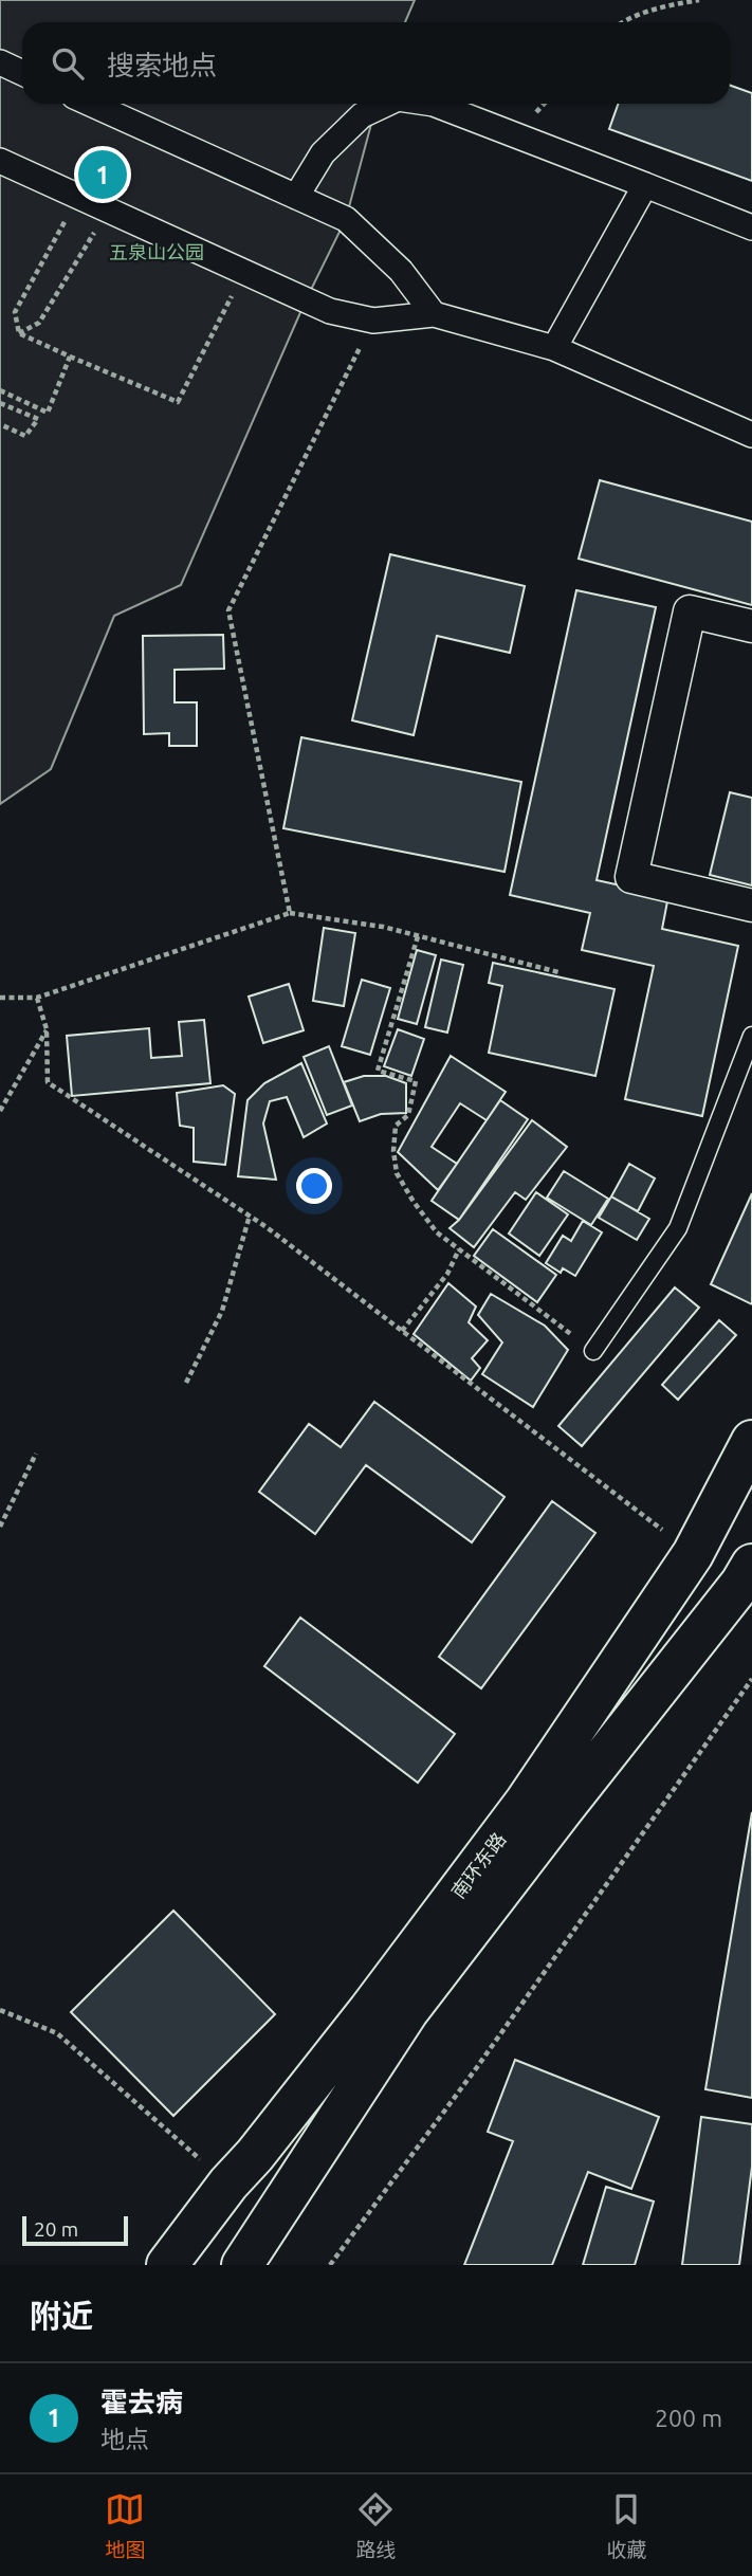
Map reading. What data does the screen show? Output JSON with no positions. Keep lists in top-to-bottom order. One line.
{"streets":{"highway":["南环东路"]},"parks":["五泉山公园"],"scale_bar":"20 m","page":{"search":"搜索地点","pins":"1","scale":"20 m","heading":"附近","list":[{"mark":"1","name":"霍去病","note":"地点","value":"200 m"}],"nav":["地图","路线","收藏"]}}
